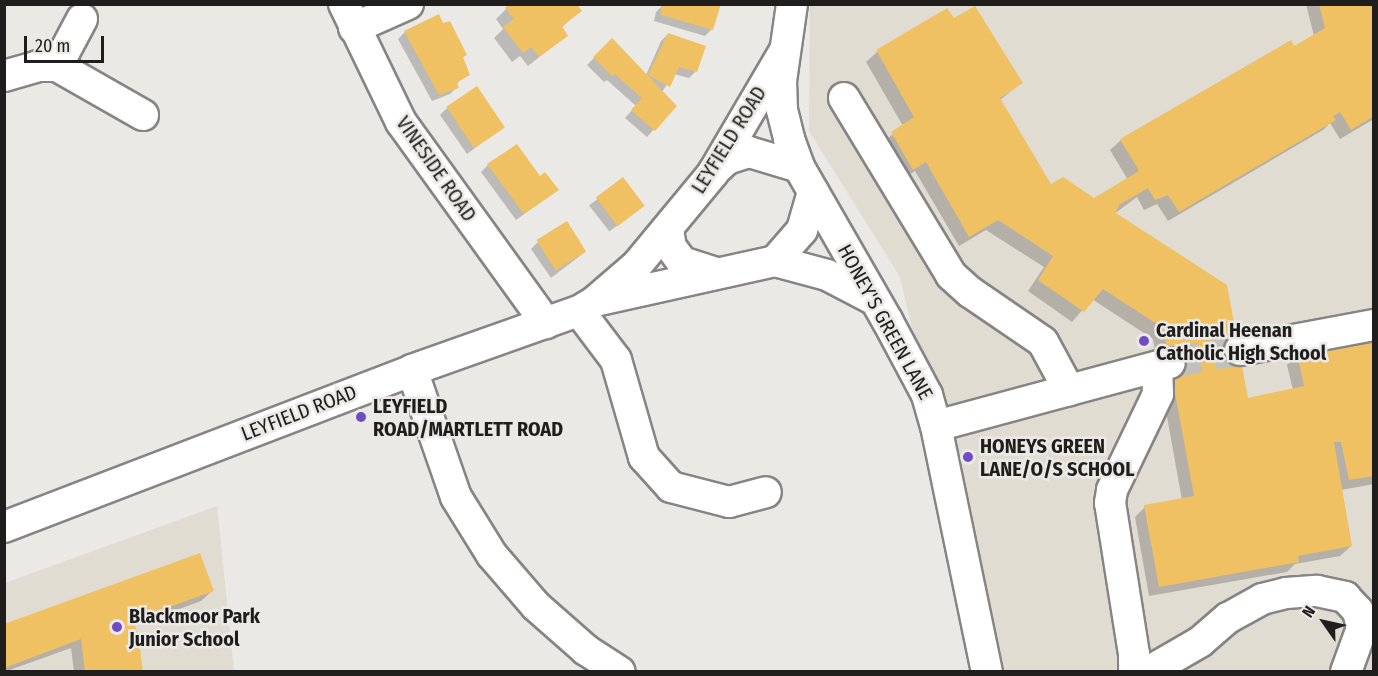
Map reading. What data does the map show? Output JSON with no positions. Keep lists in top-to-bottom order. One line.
{"streets":{"street":["LEYFIELD ROAD","VINESIDE ROAD","HONEY'S GREEN LANE"]},"crossings":[["LEYFIELD ROAD","VINESIDE ROAD"],["LEYFIELD ROAD","HONEY'S GREEN LANE"]],"places":["Cardinal Heenan Catholic High School","LEYFIELD ROAD/MARTLETT ROAD","HONEYS GREEN LANE/O/S SCHOOL","Blackmoor Park Junior School"],"scale_bar":"20 m","north":"top left"}
